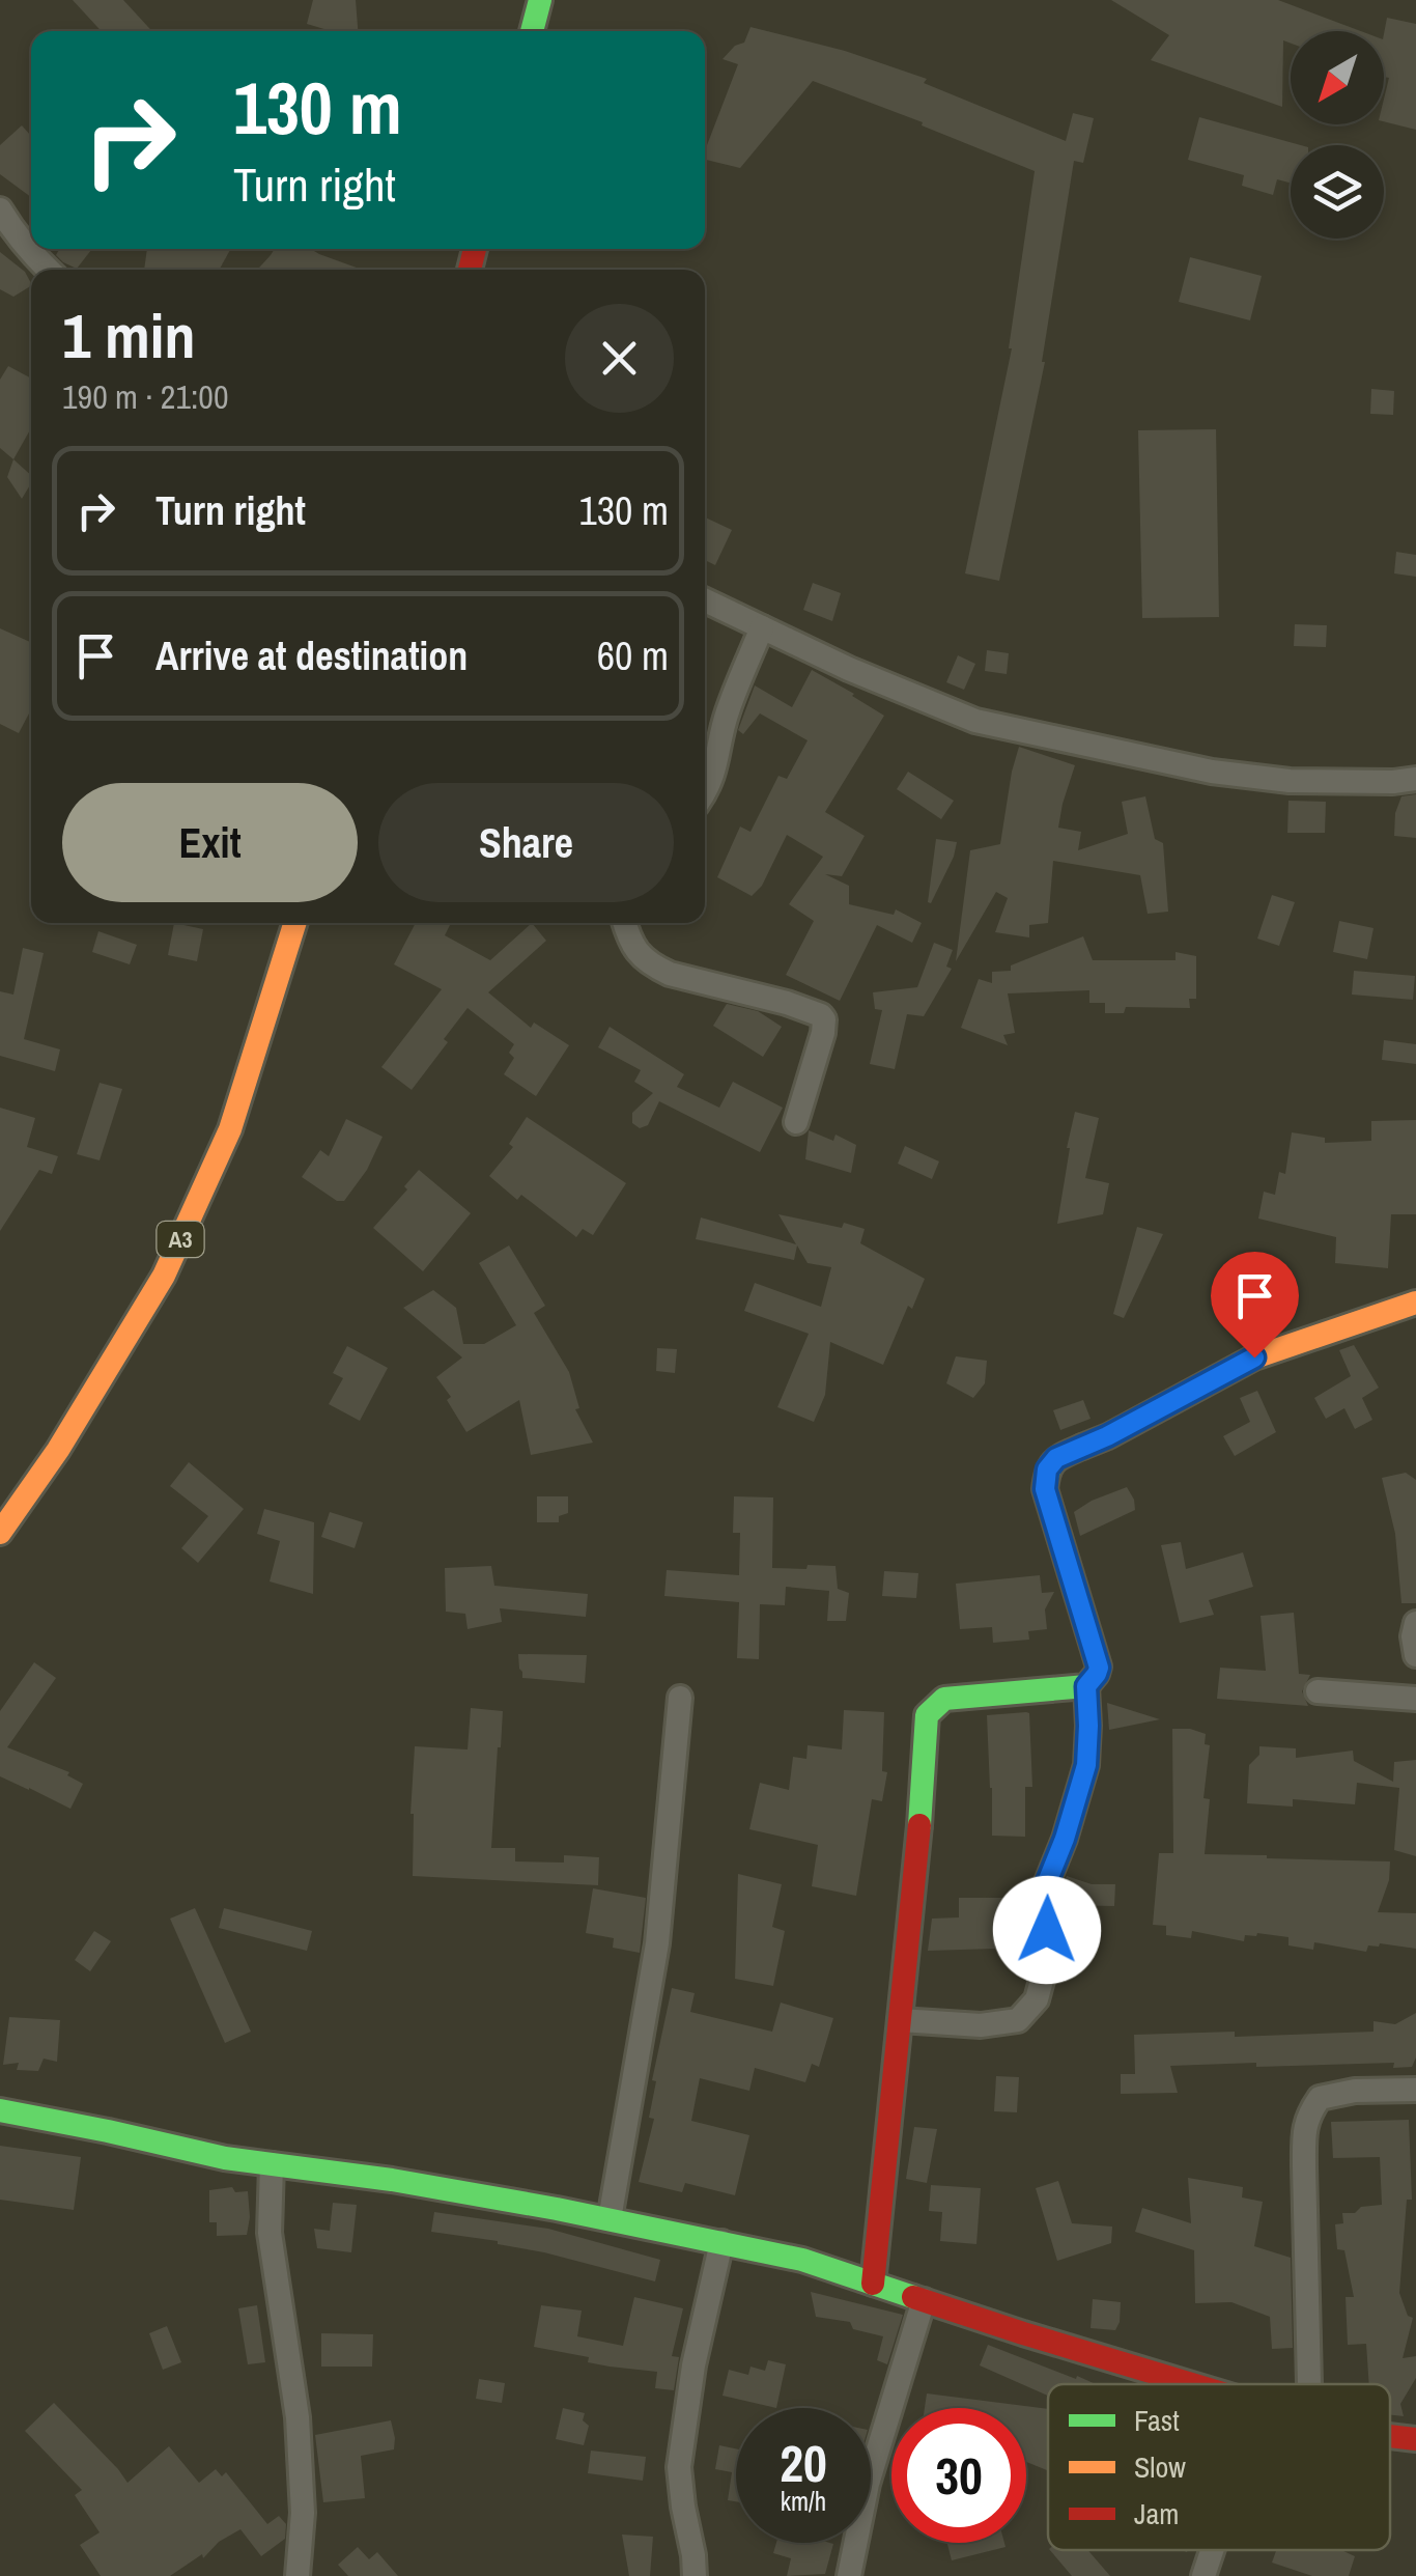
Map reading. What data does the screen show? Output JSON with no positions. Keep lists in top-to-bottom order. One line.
{"streets":{"main road":["A3"]},"legend":["Fast","Slow","Jam"],"north":"bottom left","page":{"turn":["130 m","Turn right"],"heading":["1 min","190 m · 21:00"],"list":[{"name":"Turn right","value":"130 m"},{"name":"Arrive at destination","value":"60 m"}],"buttons":["Exit","Share"],"speed":"20 km/h","limit":"30"}}
